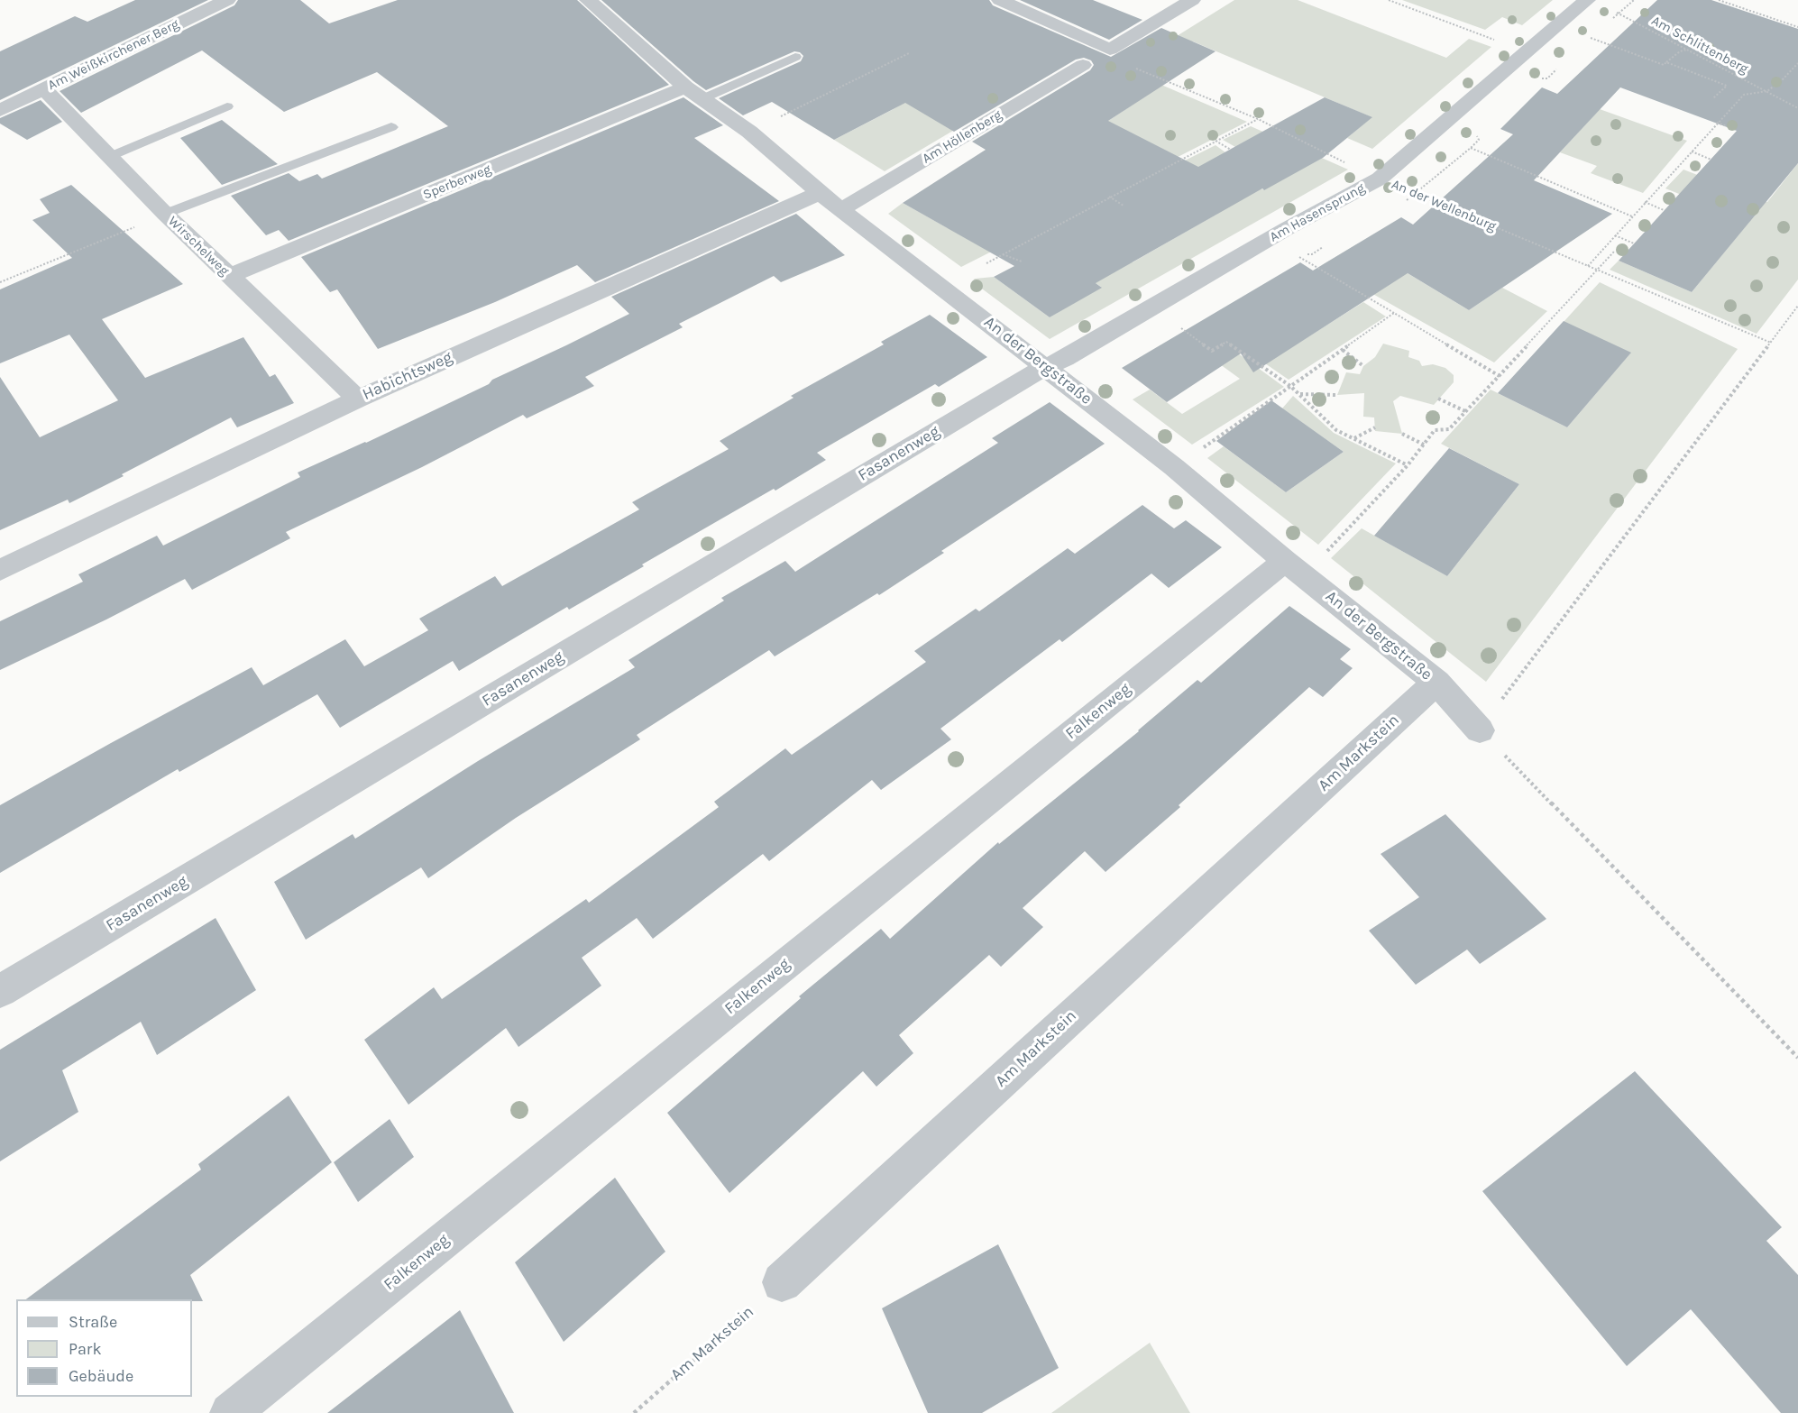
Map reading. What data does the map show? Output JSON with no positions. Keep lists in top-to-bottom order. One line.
{"streets":{"street":["Am Weißkirchener Berg","Am Höllenberg","Sperberweg","Am Hasensprung","Wirschelweg","An der Bergstraße","Habichtsweg","Fasanenweg","Falkenweg","Am Markstein"],"path":["Am Schlittenberg","An der Wellenburg"]},"crossings":[["Am Weißkirchener Berg","Wirschelweg"],["Am Höllenberg","An der Bergstraße"],["Sperberweg","Wirschelweg"],["Sperberweg","An der Bergstraße"],["An der Wellenburg","Am Hasensprung"],["Am Hasensprung","An der Bergstraße"],["Am Hasensprung","Fasanenweg"],["Wirschelweg","Habichtsweg"],["An der Bergstraße","Habichtsweg"],["An der Bergstraße","Fasanenweg"],["An der Bergstraße","Falkenweg"],["An der Bergstraße","Am Markstein"]],"legend":["Straße","Park","Gebäude"]}
